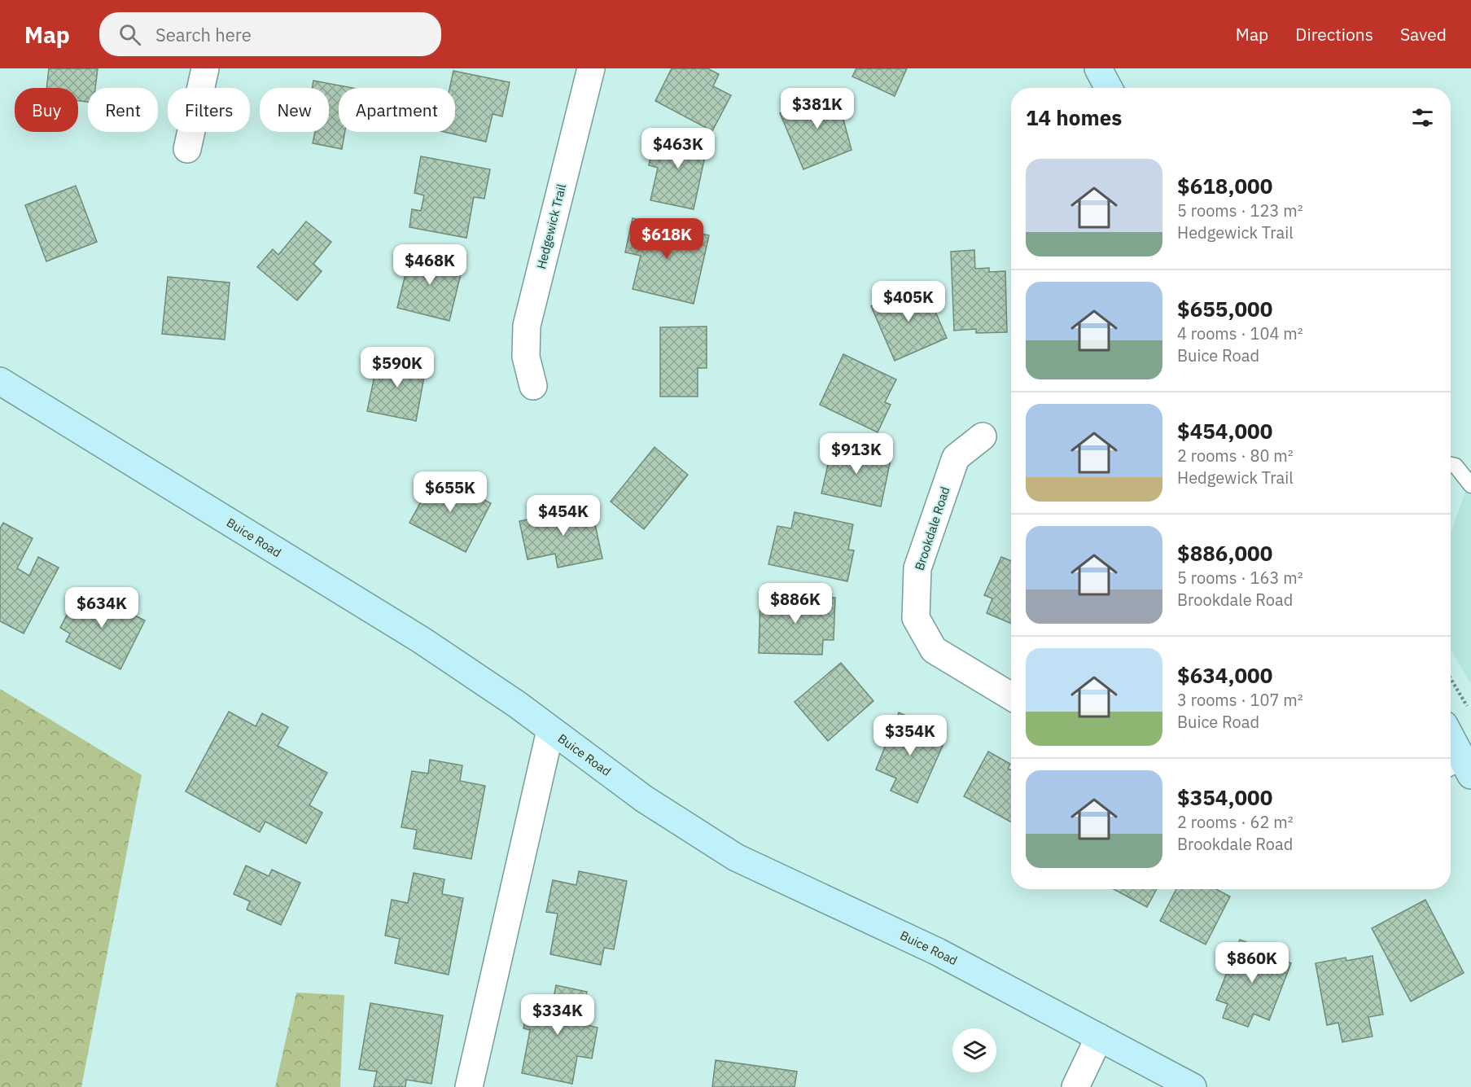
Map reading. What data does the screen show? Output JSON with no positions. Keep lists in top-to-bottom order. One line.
{"streets":{"street":["Hedgewick Trail","Brookdale Road","Buice Road"]},"page":{"header":"Map","search":"Search here","nav":["Map","Directions","Saved"],"price":["$381K","$463K","$618K","$468K","$405K","$590K","$913K","$655K","$454K","$886K","$634K","$354K","$860K","$334K"],"chip":["Buy","Rent","Filters","New","Apartment"],"heading":"14 homes","list":[{"name":"$618,000","note":"5 rooms · 123 m² · Hedgewick Trail"},{"name":"$655,000","note":"4 rooms · 104 m² · Buice Road"},{"name":"$454,000","note":"2 rooms · 80 m² · Hedgewick Trail"},{"name":"$886,000","note":"5 rooms · 163 m² · Brookdale Road"},{"name":"$634,000","note":"3 rooms · 107 m² · Buice Road"},{"name":"$354,000","note":"2 rooms · 62 m² · Brookdale Road"}]}}
